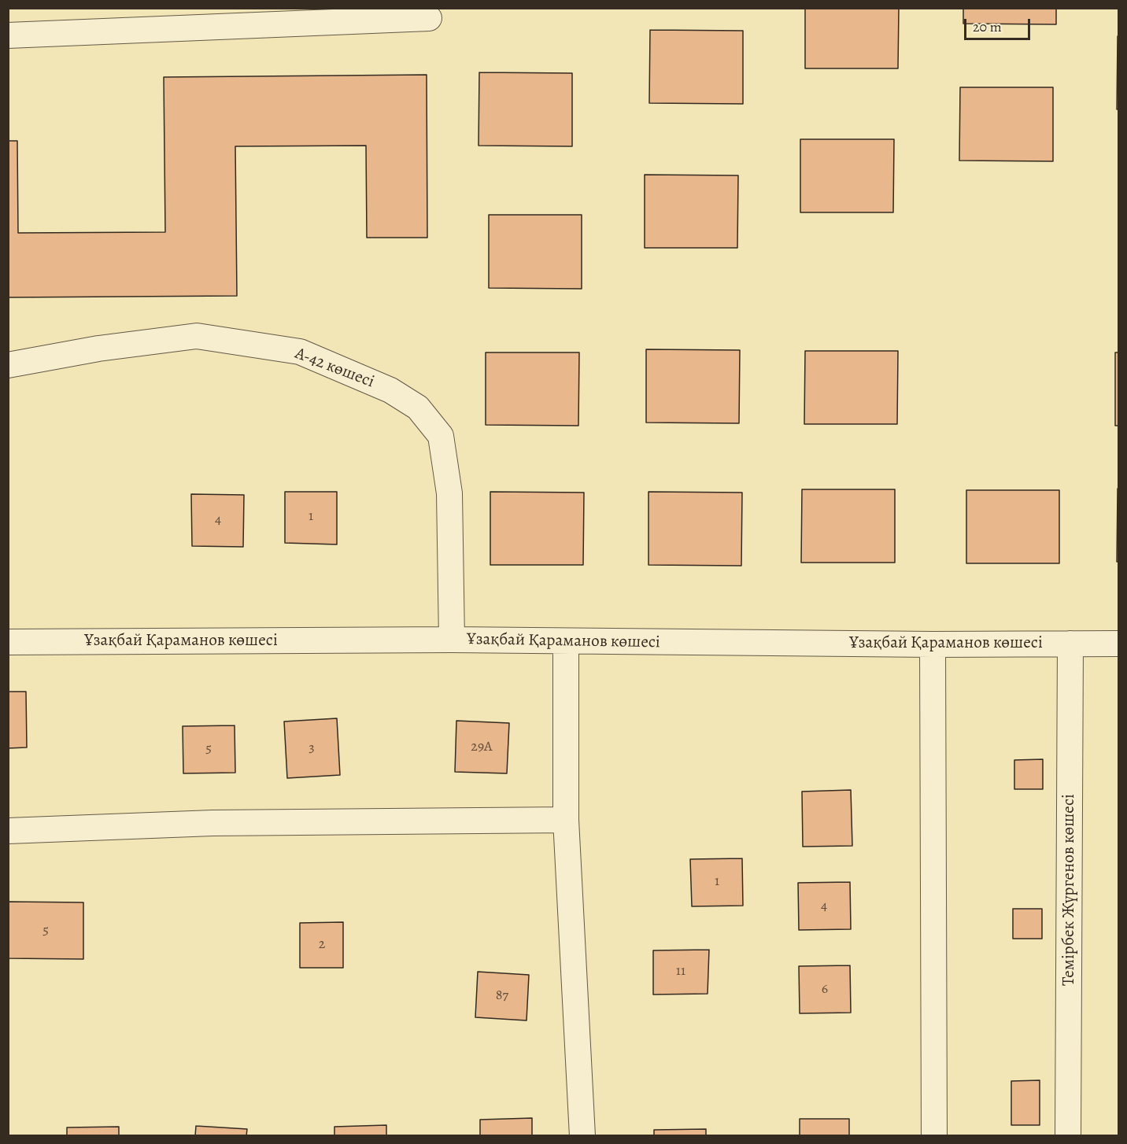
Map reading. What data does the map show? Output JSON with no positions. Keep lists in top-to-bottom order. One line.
{"streets":{"street":["А-42 көшесі","Ұзақбай Қараманов көшесі","Темірбек Жүргенов көшесі"]},"crossings":[["А-42 көшесі","Ұзақбай Қараманов көшесі"],["Ұзақбай Қараманов көшесі","Темірбек Жүргенов көшесі"]],"house_numbers":["1","4","29А","3","5","1","4","5","2","11","6","87"],"scale_bar":"20 m"}
